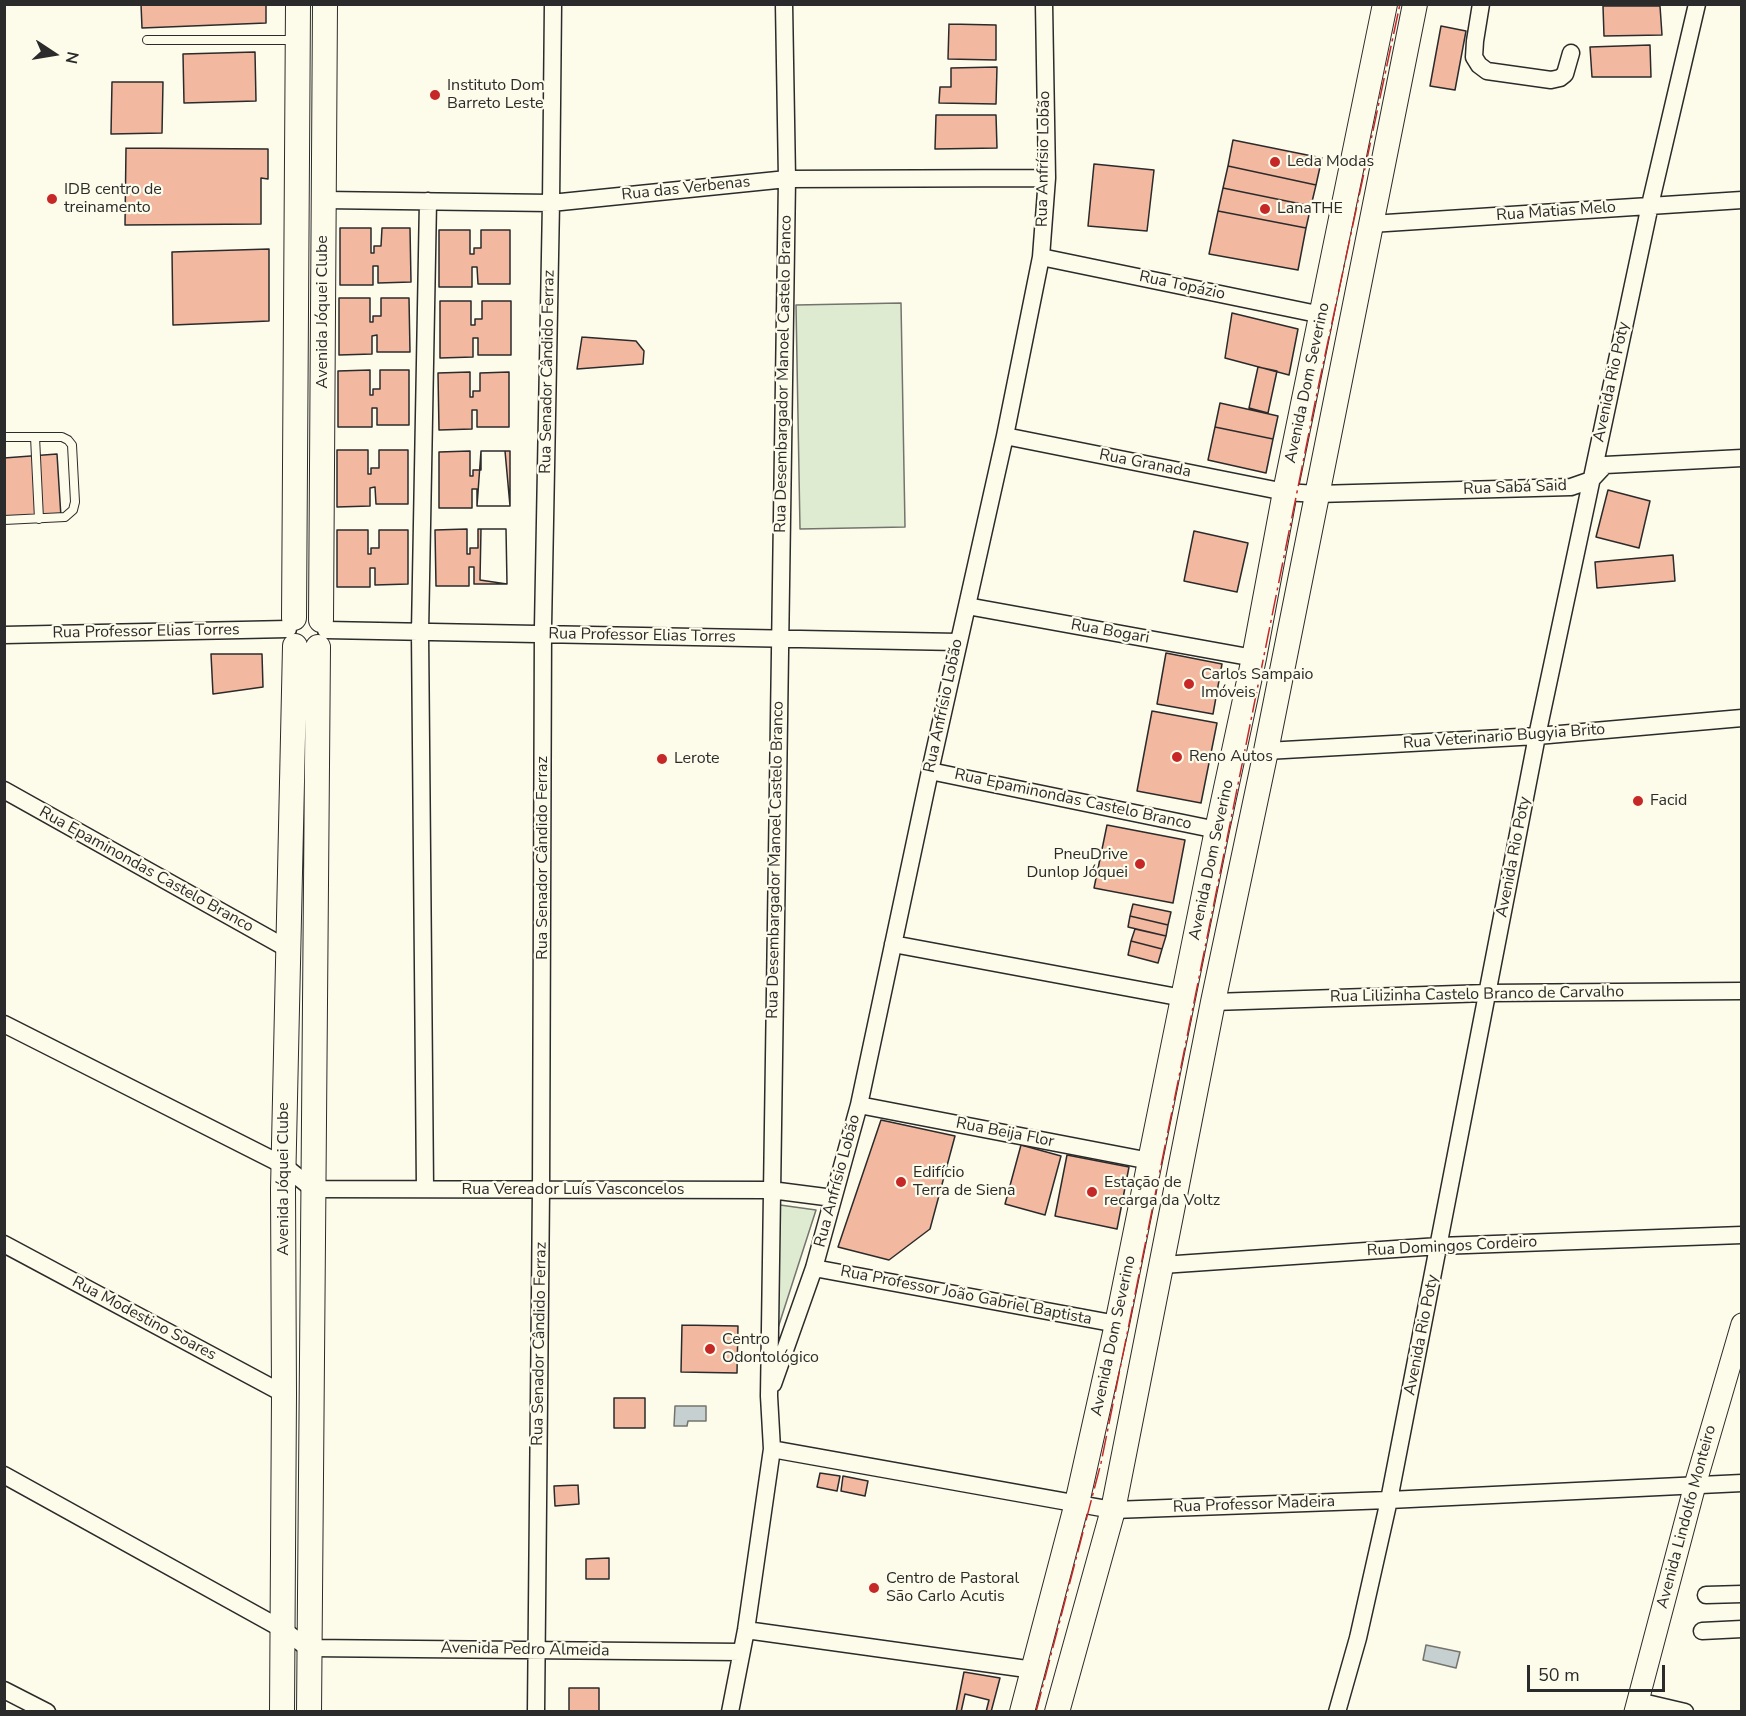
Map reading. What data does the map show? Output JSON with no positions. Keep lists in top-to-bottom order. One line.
{"streets":{"main road":["Avenida Jóquei Clube","Avenida Dom Severino"],"street":["Rua Anfrísio Lobão","Rua das Verbenas","Rua Matias Melo","Rua Topázio","Rua Senador Cândido Ferraz","Rua Desembargador Manoel Castelo Branco","Avenida Rio Poty","Rua Granada","Rua Sabá Said","Rua Professor Elias Torres","Rua Bogari","Rua Veterinario Bugyia Brito","Rua Epaminondas Castelo Branco","Rua Lilizinha Castelo Branco de Carvalho","Rua Beija Flor","Rua Vereador Luís Vasconcelos","Rua Domingos Cordeiro","Rua Professor João Gabriel Baptista","Rua Modestino Soares","Rua Professor Madeira","Avenida Lindolfo Monteiro","Avenida Pedro Almeida"]},"crossings":[["Rua Anfrísio Lobão","Rua das Verbenas"],["Rua Anfrísio Lobão","Rua Topázio"],["Rua Anfrísio Lobão","Rua Desembargador Manoel Castelo Branco"],["Rua Anfrísio Lobão","Rua Granada"],["Rua Anfrísio Lobão","Rua Professor Elias Torres"],["Rua Anfrísio Lobão","Rua Bogari"],["Rua Anfrísio Lobão","Rua Epaminondas Castelo Branco"],["Rua Anfrísio Lobão","Rua Beija Flor"],["Rua Anfrísio Lobão","Rua Vereador Luís Vasconcelos"],["Rua Anfrísio Lobão","Rua Professor João Gabriel Baptista"],["Rua das Verbenas","Avenida Jóquei Clube"],["Rua das Verbenas","Rua Senador Cândido Ferraz"],["Rua das Verbenas","Rua Desembargador Manoel Castelo Branco"],["Rua Matias Melo","Avenida Rio Poty"],["Rua Matias Melo","Avenida Dom Severino"],["Rua Topázio","Avenida Dom Severino"],["Avenida Jóquei Clube","Rua Professor Elias Torres"],["Avenida Jóquei Clube","Rua Epaminondas Castelo Branco"],["Avenida Jóquei Clube","Rua Vereador Luís Vasconcelos"],["Avenida Jóquei Clube","Rua Modestino Soares"],["Avenida Jóquei Clube","Avenida Pedro Almeida"],["Rua Senador Cândido Ferraz","Rua Professor Elias Torres"],["Rua Senador Cândido Ferraz","Rua Vereador Luís Vasconcelos"],["Rua Senador Cândido Ferraz","Avenida Pedro Almeida"],["Rua Desembargador Manoel Castelo Branco","Rua Professor Elias Torres"],["Rua Desembargador Manoel Castelo Branco","Rua Vereador Luís Vasconcelos"],["Rua Desembargador Manoel Castelo Branco","Rua Professor Madeira"],["Rua Desembargador Manoel Castelo Branco","Avenida Pedro Almeida"],["Avenida Rio Poty","Rua Sabá Said"],["Avenida Rio Poty","Rua Veterinario Bugyia Brito"],["Avenida Rio Poty","Rua Lilizinha Castelo Branco de Carvalho"],["Avenida Rio Poty","Rua Domingos Cordeiro"],["Avenida Rio Poty","Rua Professor Madeira"],["Avenida Dom Severino","Rua Granada"],["Avenida Dom Severino","Rua Sabá Said"],["Avenida Dom Severino","Rua Bogari"],["Avenida Dom Severino","Rua Veterinario Bugyia Brito"],["Avenida Dom Severino","Rua Epaminondas Castelo Branco"],["Avenida Dom Severino","Rua Lilizinha Castelo Branco de Carvalho"],["Avenida Dom Severino","Rua Beija Flor"],["Avenida Dom Severino","Rua Domingos Cordeiro"],["Avenida Dom Severino","Rua Professor João Gabriel Baptista"],["Avenida Dom Severino","Rua Professor Madeira"],["Rua Granada","Rua Sabá Said"],["Rua Professor Madeira","Avenida Lindolfo Monteiro"]],"places":["Instituto Dom Barreto Leste","Leda Modas","IDB centro de treinamento","LanaTHE","Carlos Sampaio Imóveis","Reno Autos","Lerote","Facid","PneuDrive Dunlop Jóquei","Edifício Terra de Siena","Estação de recarga da Voltz","Centro Odontológico","Centro de Pastoral São Carlo Acutis"],"scale_bar":"50 m","north":"right"}
